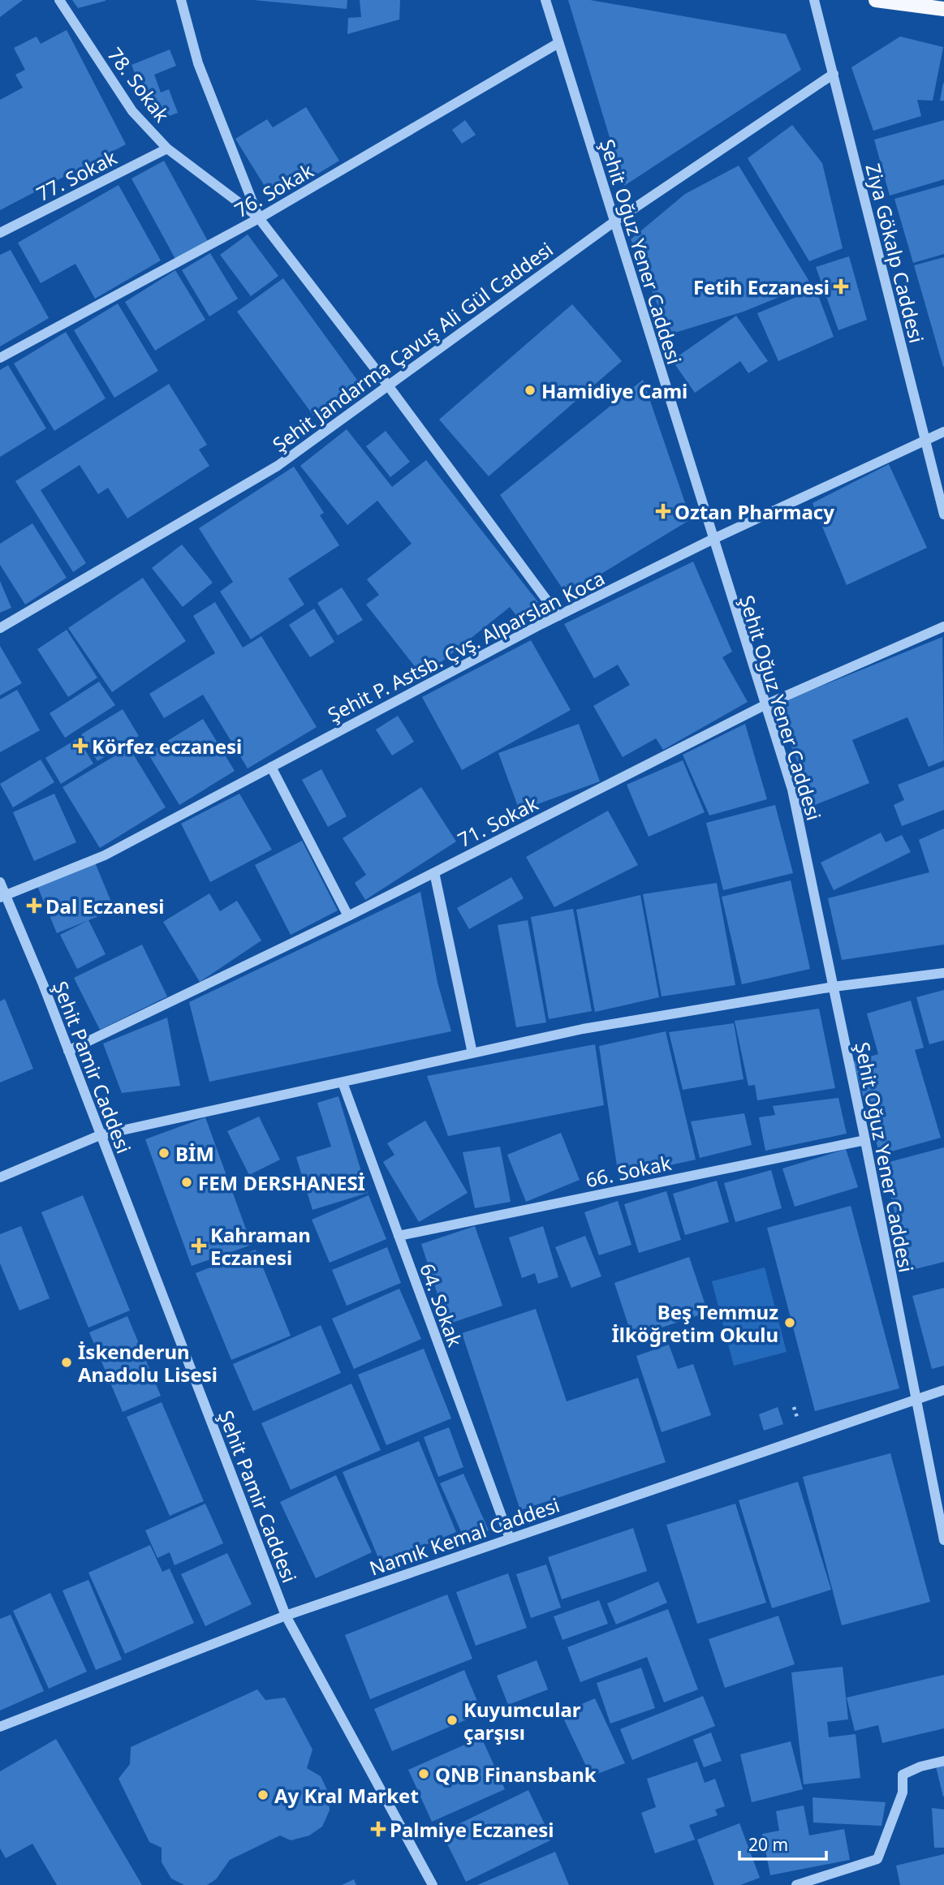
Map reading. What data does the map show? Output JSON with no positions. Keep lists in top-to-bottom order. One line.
{"streets":{"street":["78. Sokak","77. Sokak","76. Sokak","Şehit Oğuz Yener Caddesi","Ziya Gökalp Caddesi","Şehit Jandarma Çavuş Ali Gül Caddesi","Şehit P. Astsb. Çvş. Alparslan Koca","71. Sokak","Şehit Pamir Caddesi","66. Sokak","64. Sokak","Namık Kemal Caddesi"]},"crossings":[["78. Sokak","77. Sokak"],["78. Sokak","76. Sokak"],["76. Sokak","Şehit Oğuz Yener Caddesi"],["Şehit Oğuz Yener Caddesi","Şehit Jandarma Çavuş Ali Gül Caddesi"],["Şehit Oğuz Yener Caddesi","Şehit P. Astsb. Çvş. Alparslan Koca"],["Şehit Oğuz Yener Caddesi","71. Sokak"],["Şehit Oğuz Yener Caddesi","66. Sokak"],["Şehit Oğuz Yener Caddesi","Namık Kemal Caddesi"],["Ziya Gökalp Caddesi","Şehit Jandarma Çavuş Ali Gül Caddesi"],["Ziya Gökalp Caddesi","Şehit P. Astsb. Çvş. Alparslan Koca"],["Şehit P. Astsb. Çvş. Alparslan Koca","Şehit Pamir Caddesi"],["71. Sokak","Şehit Pamir Caddesi"],["Şehit Pamir Caddesi","Namık Kemal Caddesi"],["66. Sokak","64. Sokak"],["64. Sokak","Namık Kemal Caddesi"]],"places":{"health":["Fetih Eczanesi","Oztan Pharmacy","Körfez eczanesi","Dal Eczanesi","Kahraman Eczanesi","Palmiye Eczanesi"],"other":["Hamidiye Cami","BİM","FEM DERSHANESİ","Beş Temmuz İlköğretim Okulu","İskenderun Anadolu Lisesi","Kuyumcular çarşısı","QNB Finansbank","Ay Kral Market"]},"scale_bar":"20 m"}
